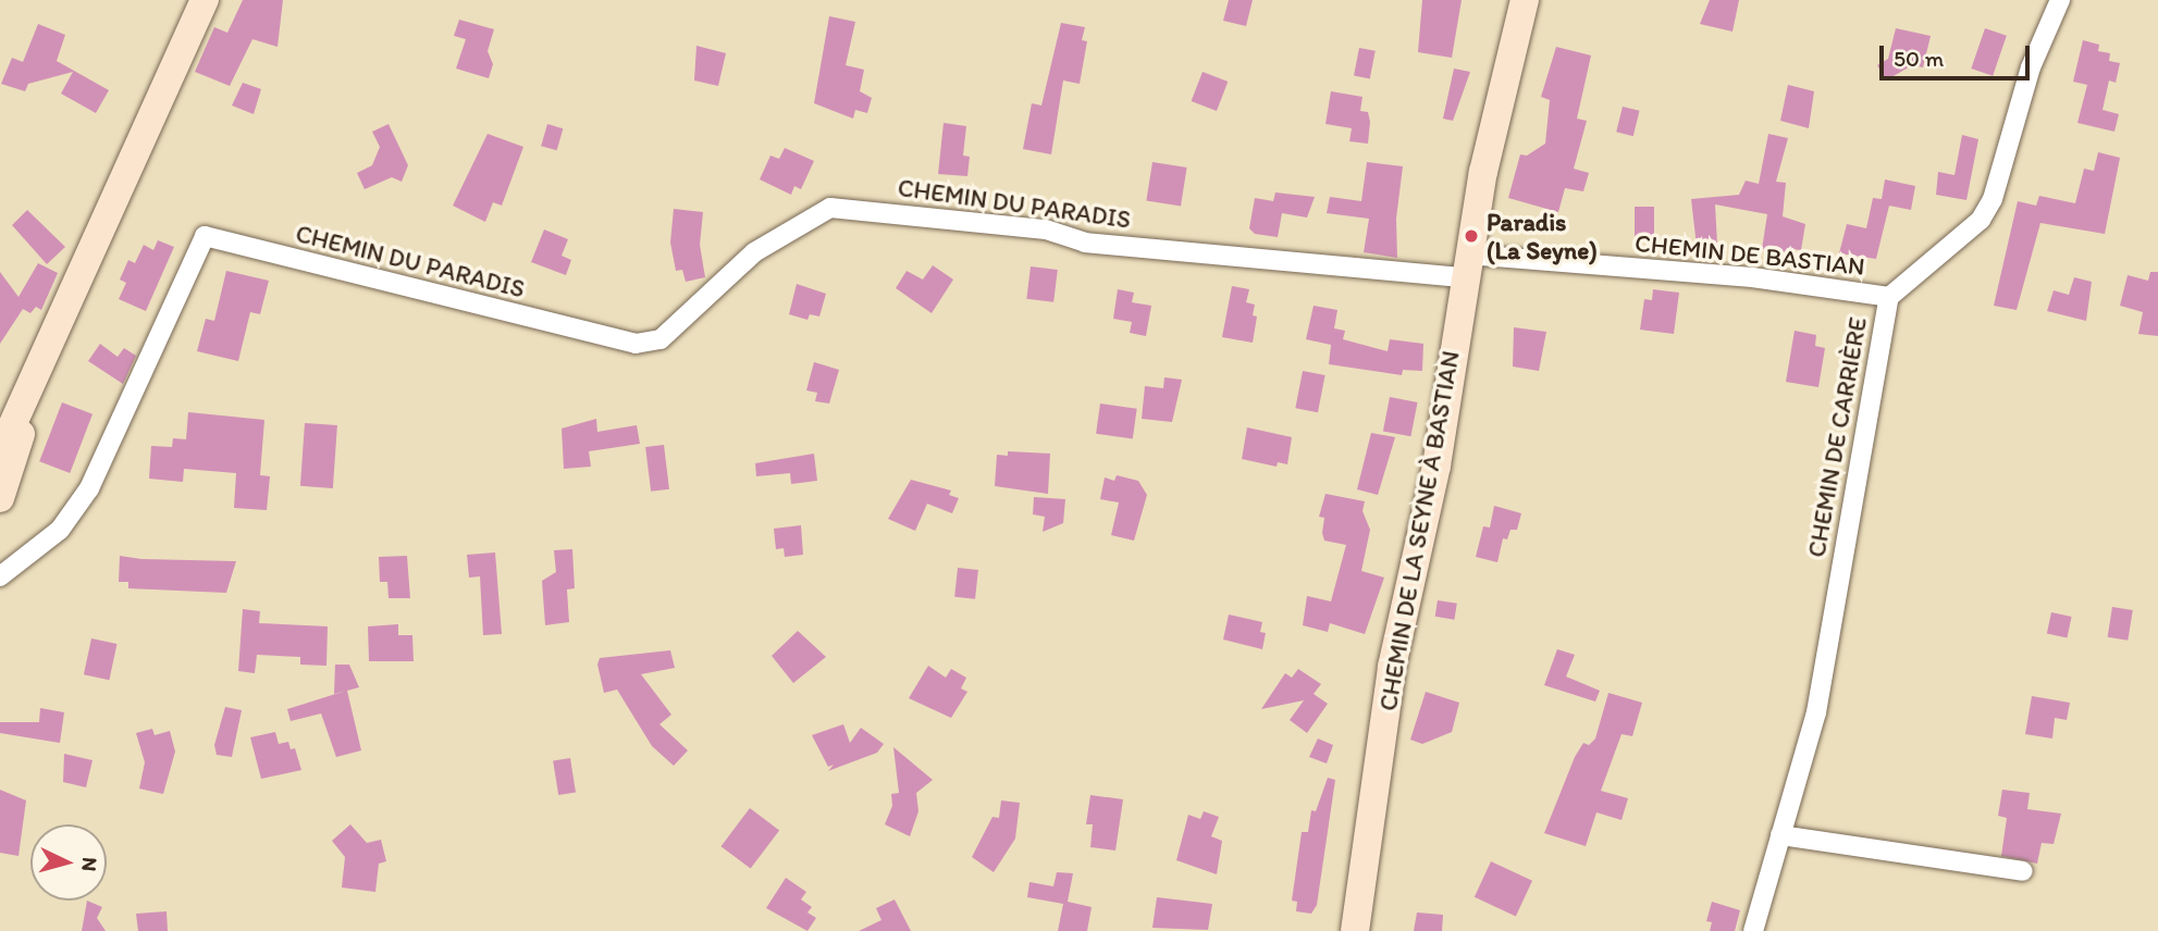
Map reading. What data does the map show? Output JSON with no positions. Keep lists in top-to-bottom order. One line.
{"streets":{"street":["CHEMIN DU PARADIS","CHEMIN DE BASTIAN","CHEMIN DE CARRIÈRE","CHEMIN DE LA SEYNE À BASTIAN"]},"crossings":[["CHEMIN DU PARADIS","CHEMIN DE BASTIAN"],["CHEMIN DU PARADIS","CHEMIN DE LA SEYNE À BASTIAN"],["CHEMIN DE BASTIAN","CHEMIN DE CARRIÈRE"],["CHEMIN DE BASTIAN","CHEMIN DE LA SEYNE À BASTIAN"]],"places":["Paradis (La Seyne)"],"scale_bar":"50 m","north":"right"}
